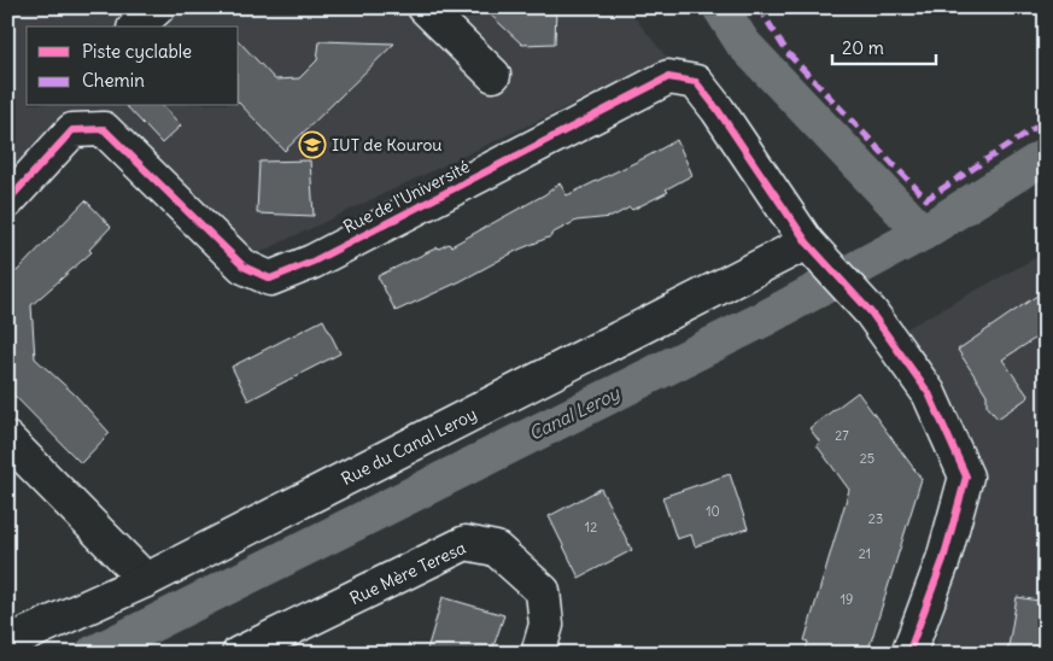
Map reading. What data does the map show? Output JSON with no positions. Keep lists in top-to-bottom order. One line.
{"streets":{"street":["Rue de l'Université","Rue du Canal Leroy","Rue Mère Teresa"]},"crossings":[["Rue de l'Université","Rue du Canal Leroy"]],"water":["Canal Leroy"],"places":{"school or university":["IUT de Kourou"]},"house_numbers":["27","25","10","23","12","21","19"],"legend":["Piste cyclable","Chemin"],"scale_bar":"20 m"}
